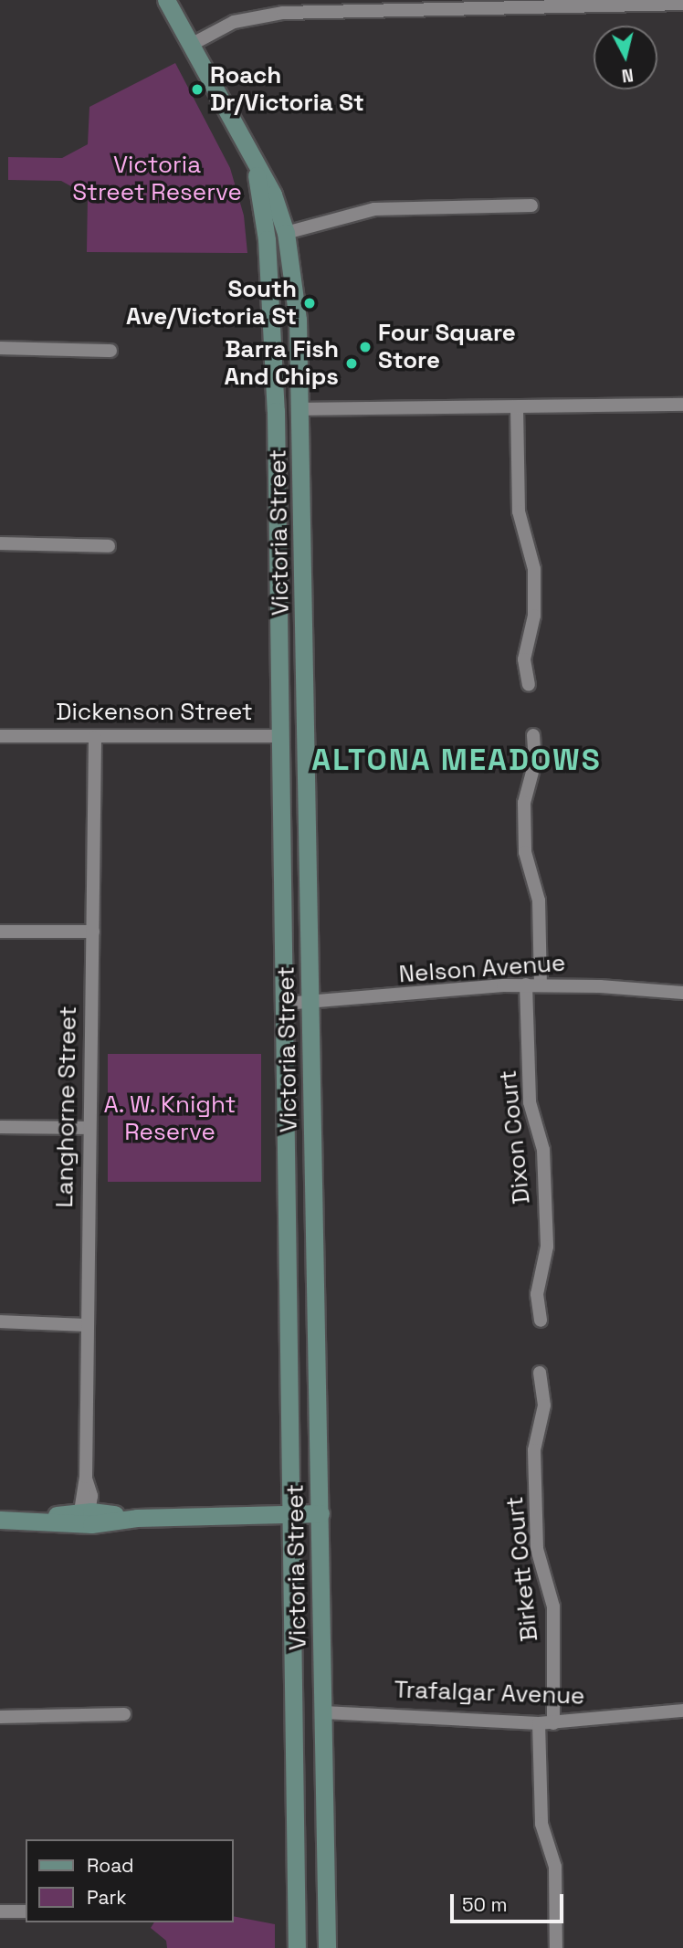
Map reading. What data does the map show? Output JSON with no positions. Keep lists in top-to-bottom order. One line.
{"streets":{"street":["Victoria Street","Dickenson Street","Nelson Avenue","Langhorne Street","Dixon Court","Birkett Court","Trafalgar Avenue"]},"crossings":[["Victoria Street","Dickenson Street"],["Victoria Street","Nelson Avenue"],["Victoria Street","Trafalgar Avenue"],["Dickenson Street","Langhorne Street"],["Nelson Avenue","Dixon Court"],["Birkett Court","Trafalgar Avenue"]],"districts":["ALTONA MEADOWS"],"parks":["Victoria Street Reserve","A. W. Knight Reserve"],"places":["Roach Dr/Victoria St","South Ave/Victoria St","Four Square Store","Barra Fish And Chips"],"legend":["Road","Park"],"scale_bar":"50 m","north":"bottom"}
